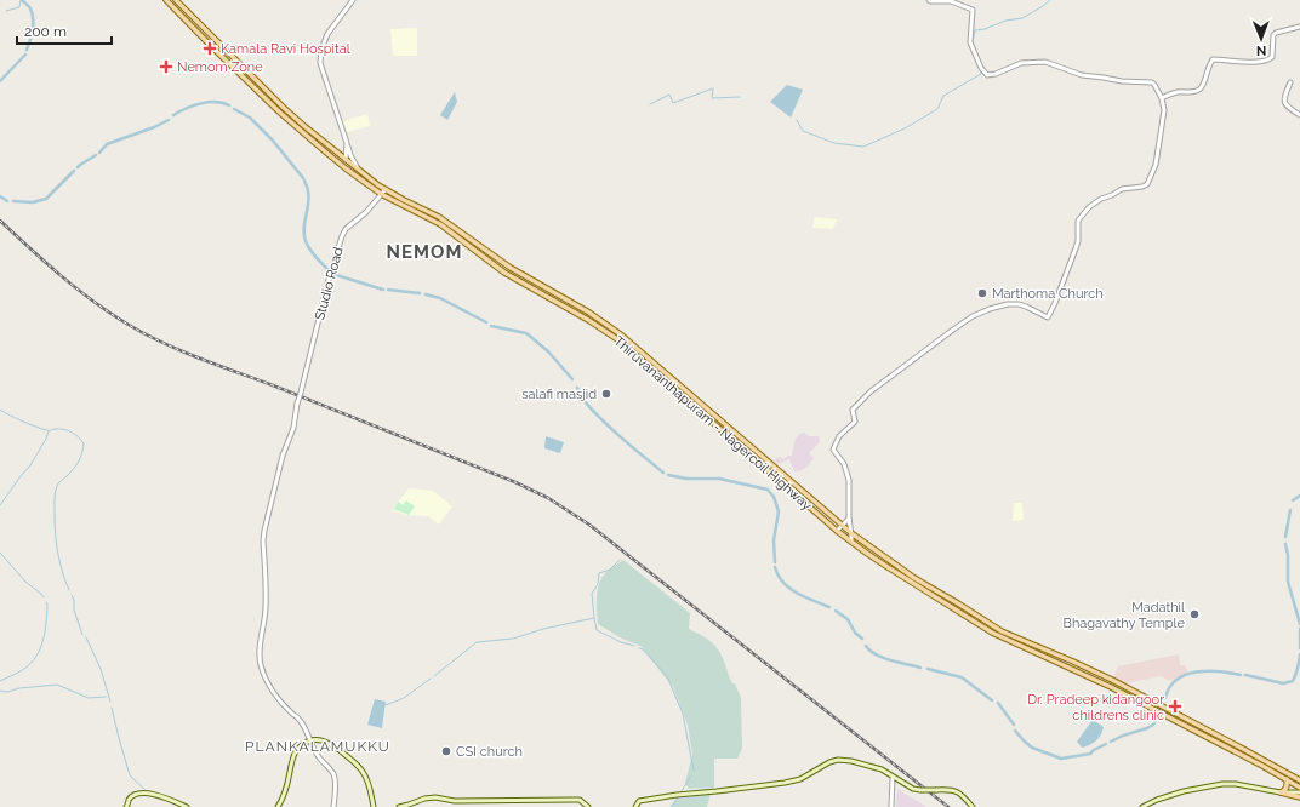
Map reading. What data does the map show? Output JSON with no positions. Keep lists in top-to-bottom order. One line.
{"streets":{"main road":["Thiruvananthapuram - Nagercoil Highway"],"street":["Studio Road"]},"crossings":[["Studio Road","Thiruvananthapuram - Nagercoil Highway"]],"districts":["NEMOM","PLANKALAMUKKU"],"places":{"health":["Kamala Ravi Hospital","Nemom Zone","Dr. Pradeep kidangoor childrens clinic"],"other":["Marthoma Church","salafi masjid","Madathil Bhagavathy Temple","CSI church"]},"scale_bar":"200 m","north":"bottom"}
